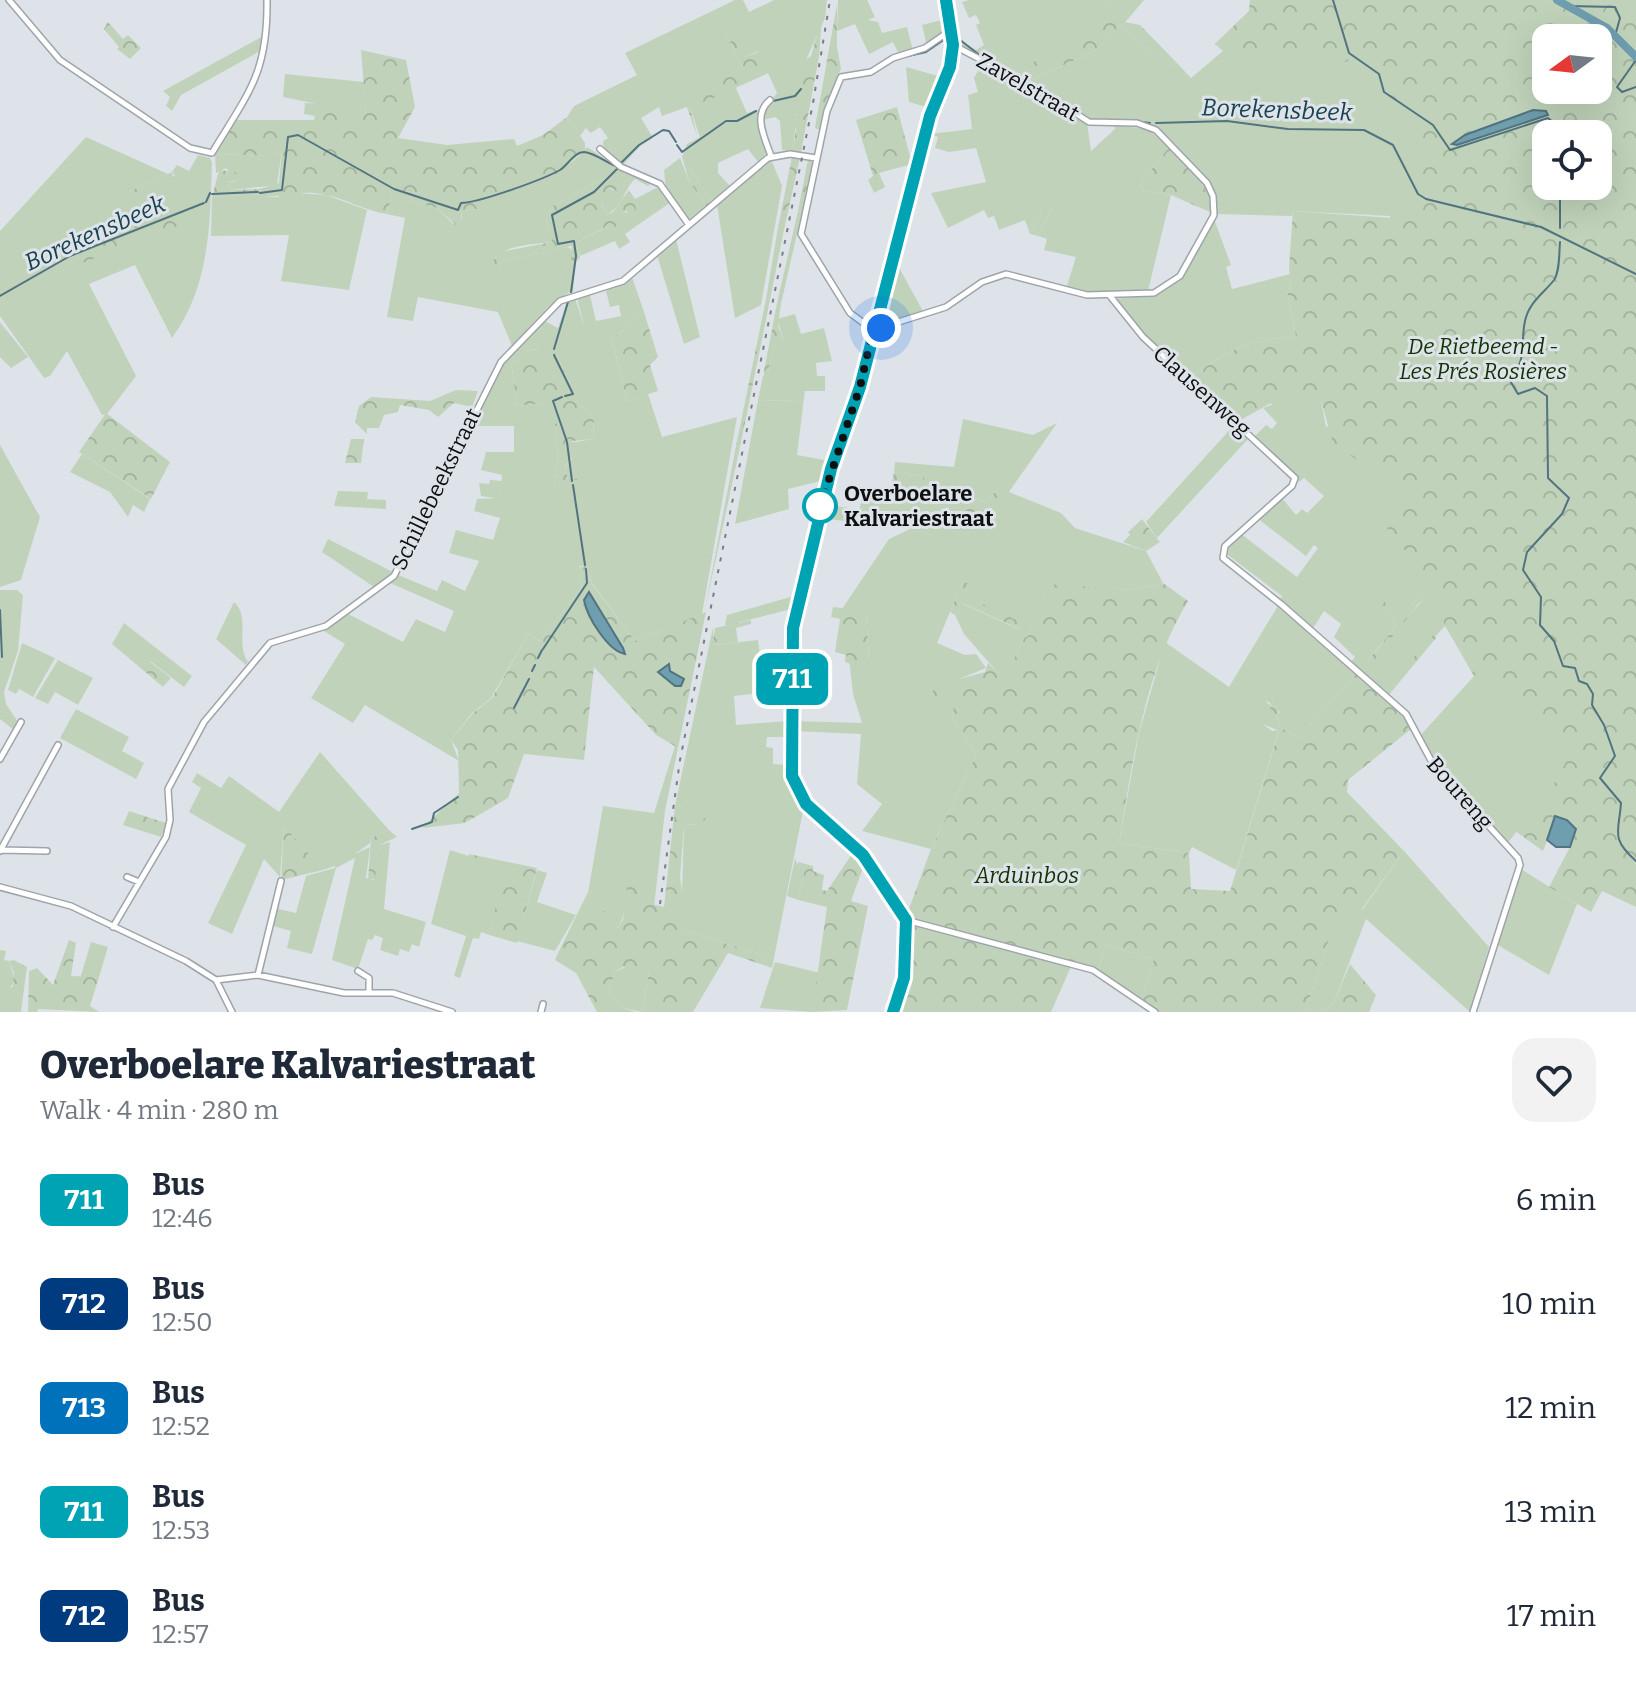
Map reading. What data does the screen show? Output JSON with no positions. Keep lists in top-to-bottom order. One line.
{"streets":{"street":["Zavelstraat","Clausenweg","Schillebeekstraat","Boureng"]},"crossings":[["Zavelstraat","Clausenweg"],["Clausenweg","Boureng"]],"water":["Borekensbeek"],"parks":["De Rietbeemd - Les Prés Rosières","Arduinbos"],"places":["Overboelare Kalvariestraat"],"lines":["bus line 711"],"north":"left","page":{"on_map":"711","heading":["Overboelare Kalvariestraat","Walk · 4 min · 280 m"],"list":[{"mark":"711","name":"Bus","note":"12:46","value":"6 min"},{"mark":"712","name":"Bus","note":"12:50","value":"10 min"},{"mark":"713","name":"Bus","note":"12:52","value":"12 min"},{"mark":"711","name":"Bus","note":"12:53","value":"13 min"},{"mark":"712","name":"Bus","note":"12:57","value":"17 min"}]}}
